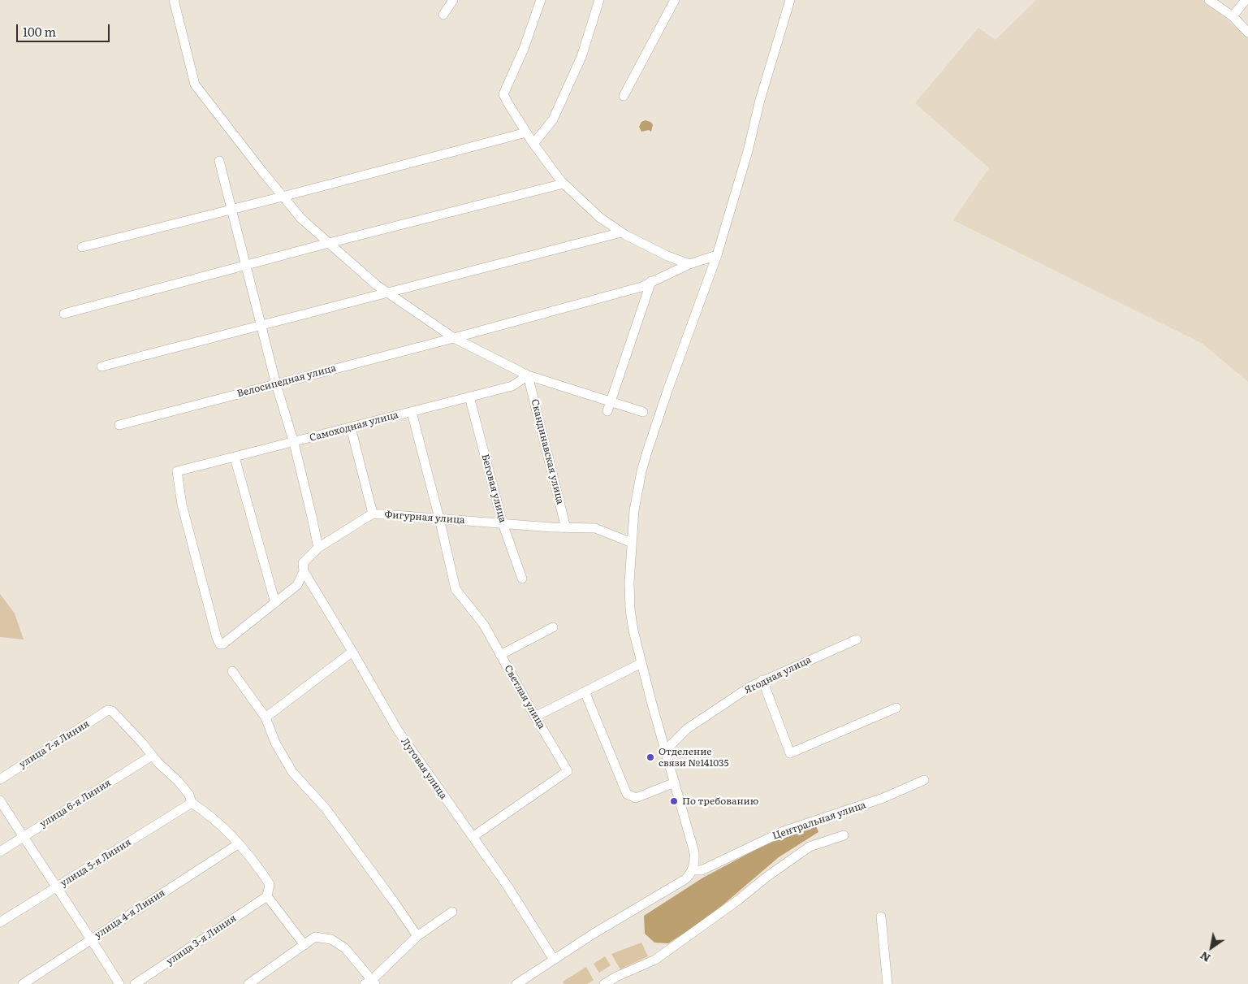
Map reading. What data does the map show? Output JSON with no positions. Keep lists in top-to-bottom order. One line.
{"streets":{"street":["Велосипедная улица","Самоходная улица","Скандинавская улица","Беговая улица","Фигурная улица","Ягодная улица","Светлая улица","улица 7-я Линия","Луговая улица","улица 6-я Линия","Центральная улица","улица 5-я Линия","улица 4-я Линия","улица 3-я Линия"]},"crossings":[["Самоходная улица","Скандинавская улица"],["Самоходная улица","Беговая улица"],["Самоходная улица","Фигурная улица"],["Самоходная улица","Светлая улица"],["Скандинавская улица","Фигурная улица"],["Беговая улица","Фигурная улица"],["Фигурная улица","Светлая улица"],["Фигурная улица","Луговая улица"],["Светлая улица","Луговая улица"],["улица 7-я Линия","улица 6-я Линия"]],"places":["Отделение связи №141035","По требованию"],"scale_bar":"100 m","north":"bottom left"}
